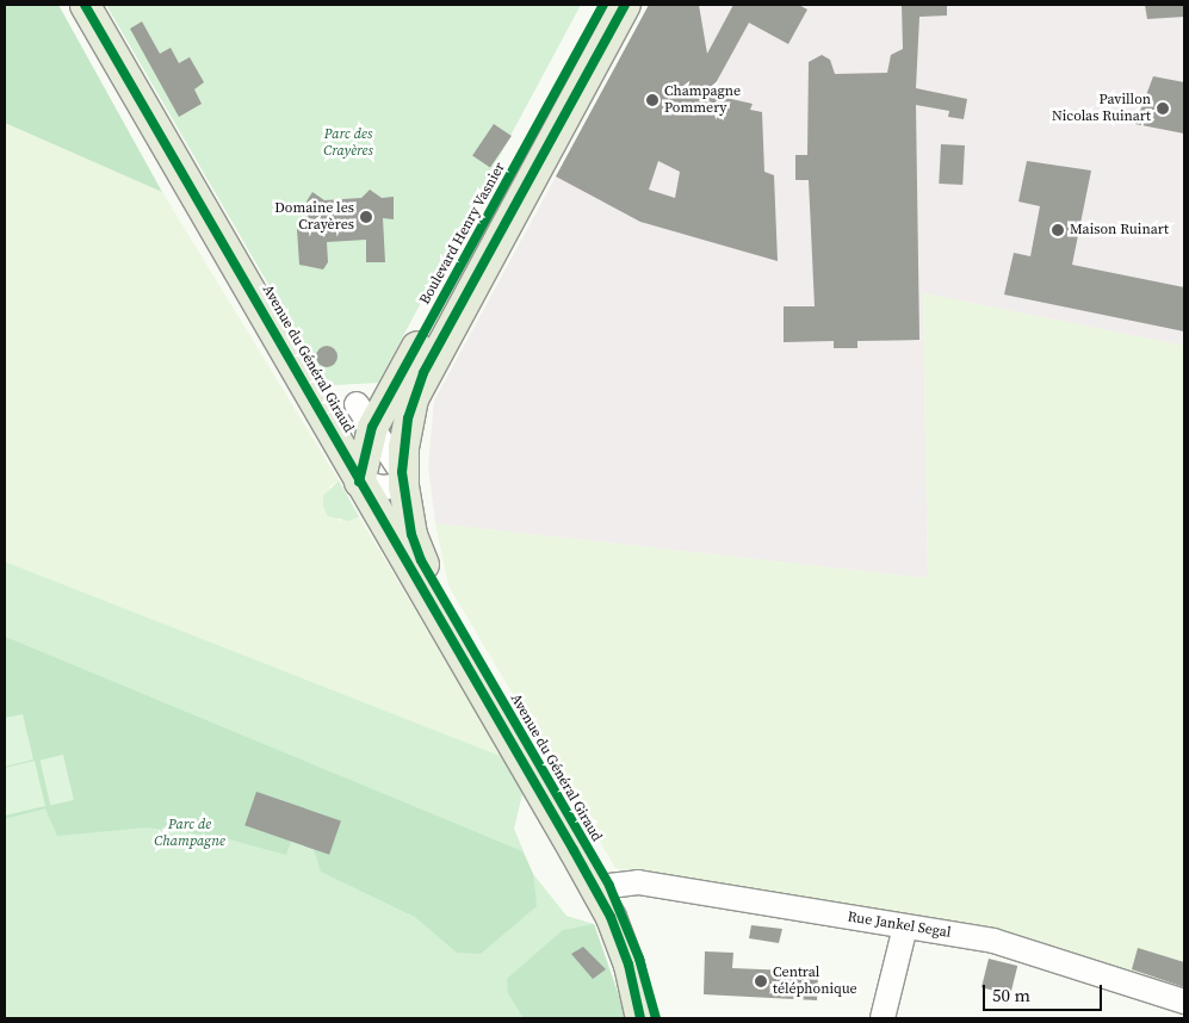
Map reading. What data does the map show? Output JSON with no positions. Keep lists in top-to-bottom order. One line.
{"streets":{"main road":["Boulevard Henry Vasnier","Avenue du Général Giraud"],"street":["Rue Jankel Segal"]},"crossings":[["Boulevard Henry Vasnier","Avenue du Général Giraud"],["Avenue du Général Giraud","Rue Jankel Segal"]],"parks":["Parc des Crayères","Parc de Champagne"],"places":["Champagne Pommery","Pavillon Nicolas Ruinart","Domaine les Crayères","Maison Ruinart","Central téléphonique"],"scale_bar":"50 m"}
